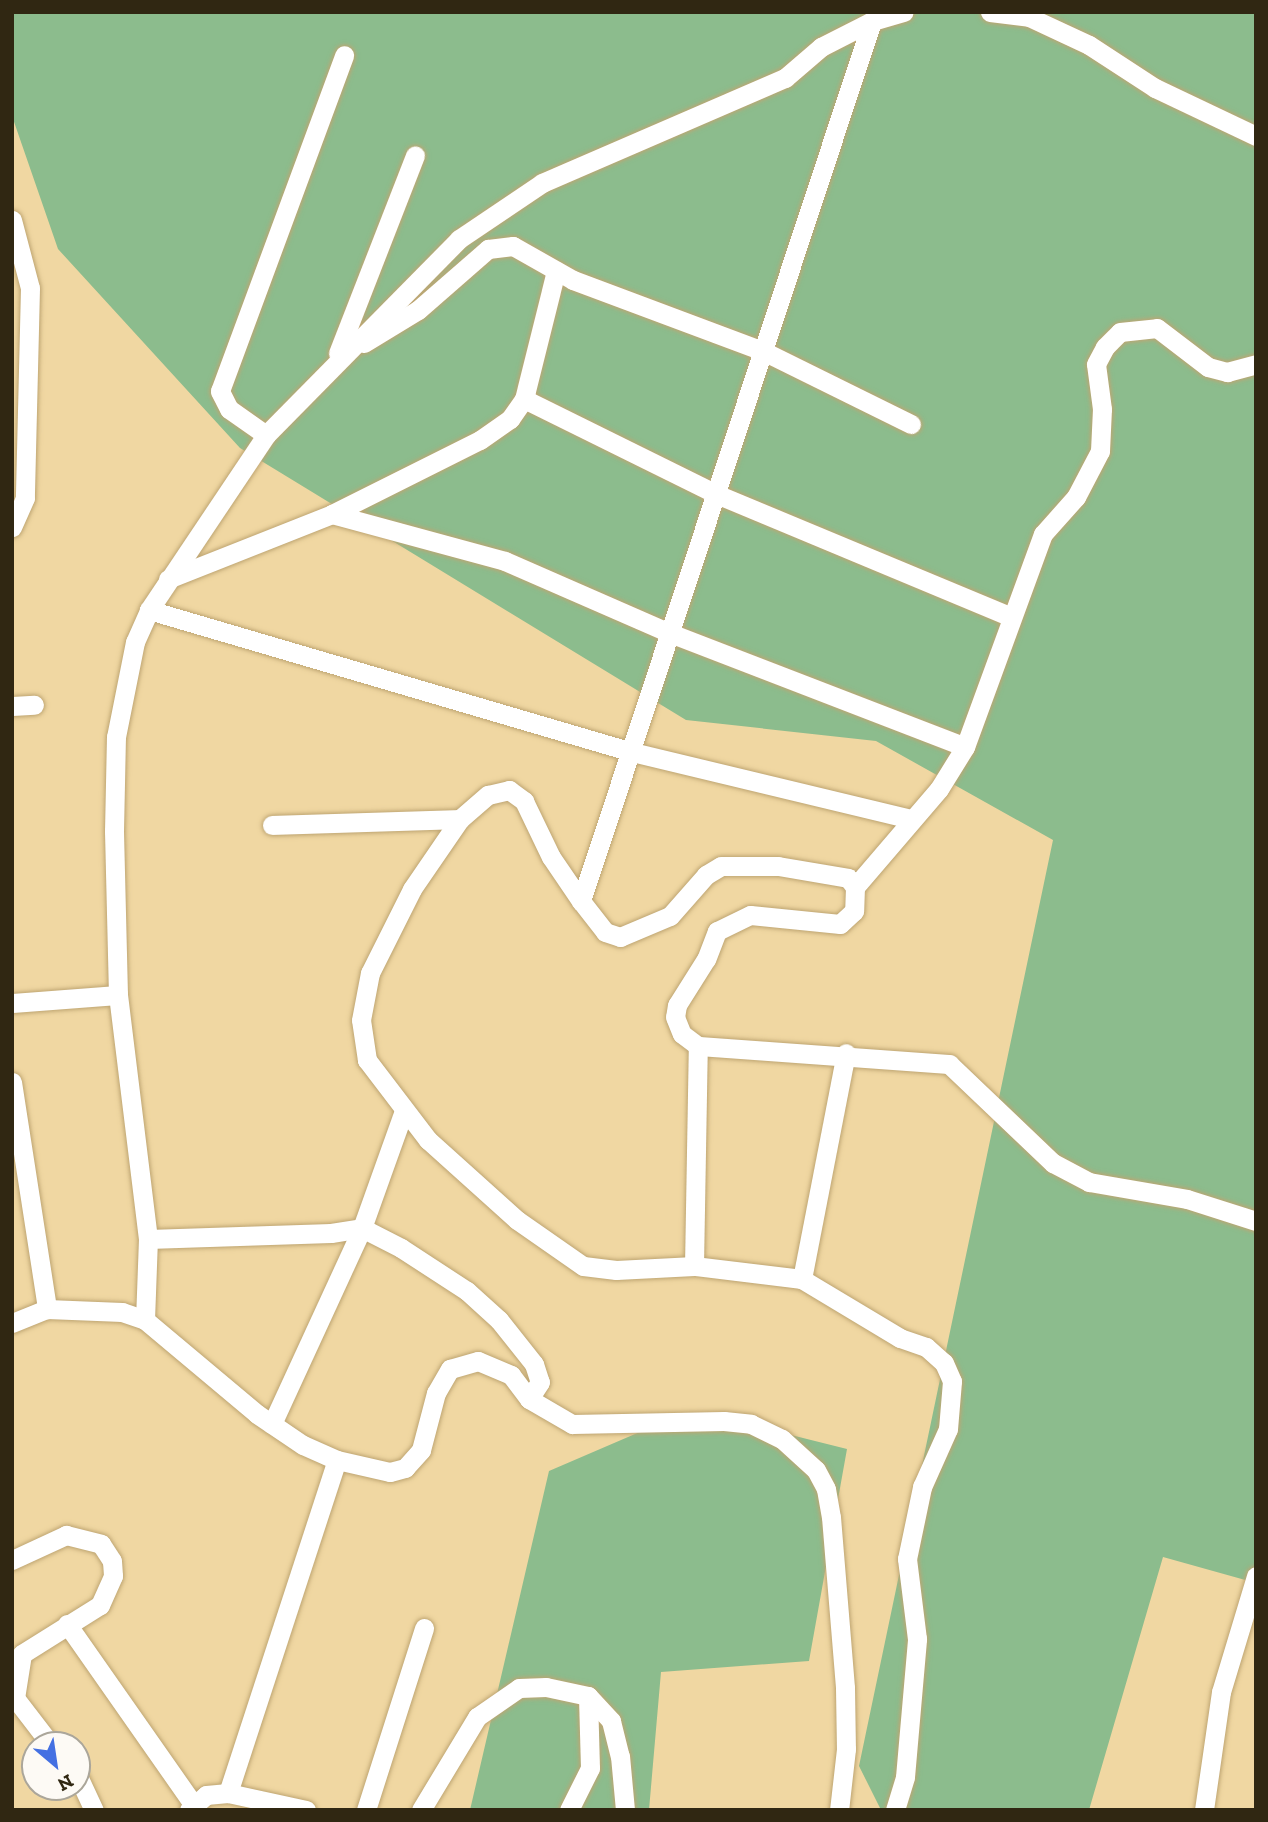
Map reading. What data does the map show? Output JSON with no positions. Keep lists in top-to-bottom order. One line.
{"north":"bottom right"}
